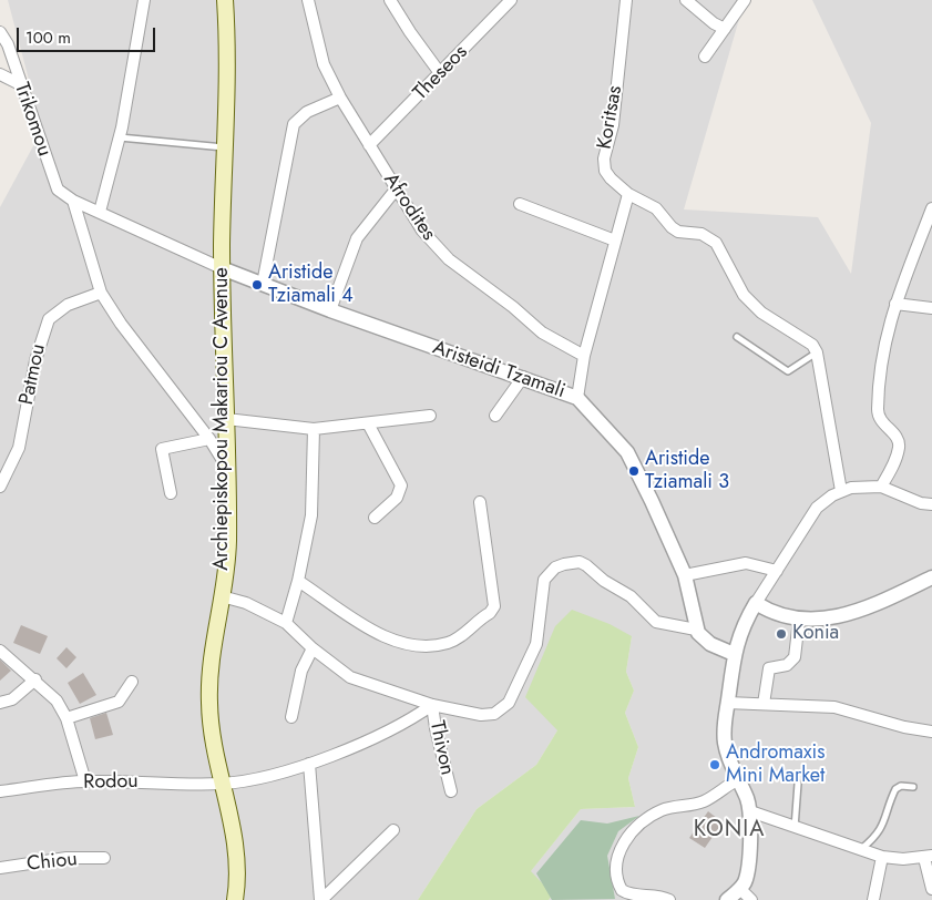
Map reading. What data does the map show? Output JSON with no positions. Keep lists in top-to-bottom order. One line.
{"streets":{"main road":["Archiepiskopou Makariou C Avenue"],"street":["Theseos","Koritsas","Trikomou","Afrodites","Aristeidi Tzamali","Patmou","Thivon","Rodou","Chiou"]},"crossings":[["Theseos","Afrodites"],["Aristeidi Tzamali","Archiepiskopou Makariou C Avenue"],["Archiepiskopou Makariou C Avenue","Rodou"],["Thivon","Rodou"]],"districts":["KONIA"],"places":["Aristide Tziamali 4","Aristide Tziamali 3","Konia","Andromaxis Mini Market"],"scale_bar":"100 m"}
